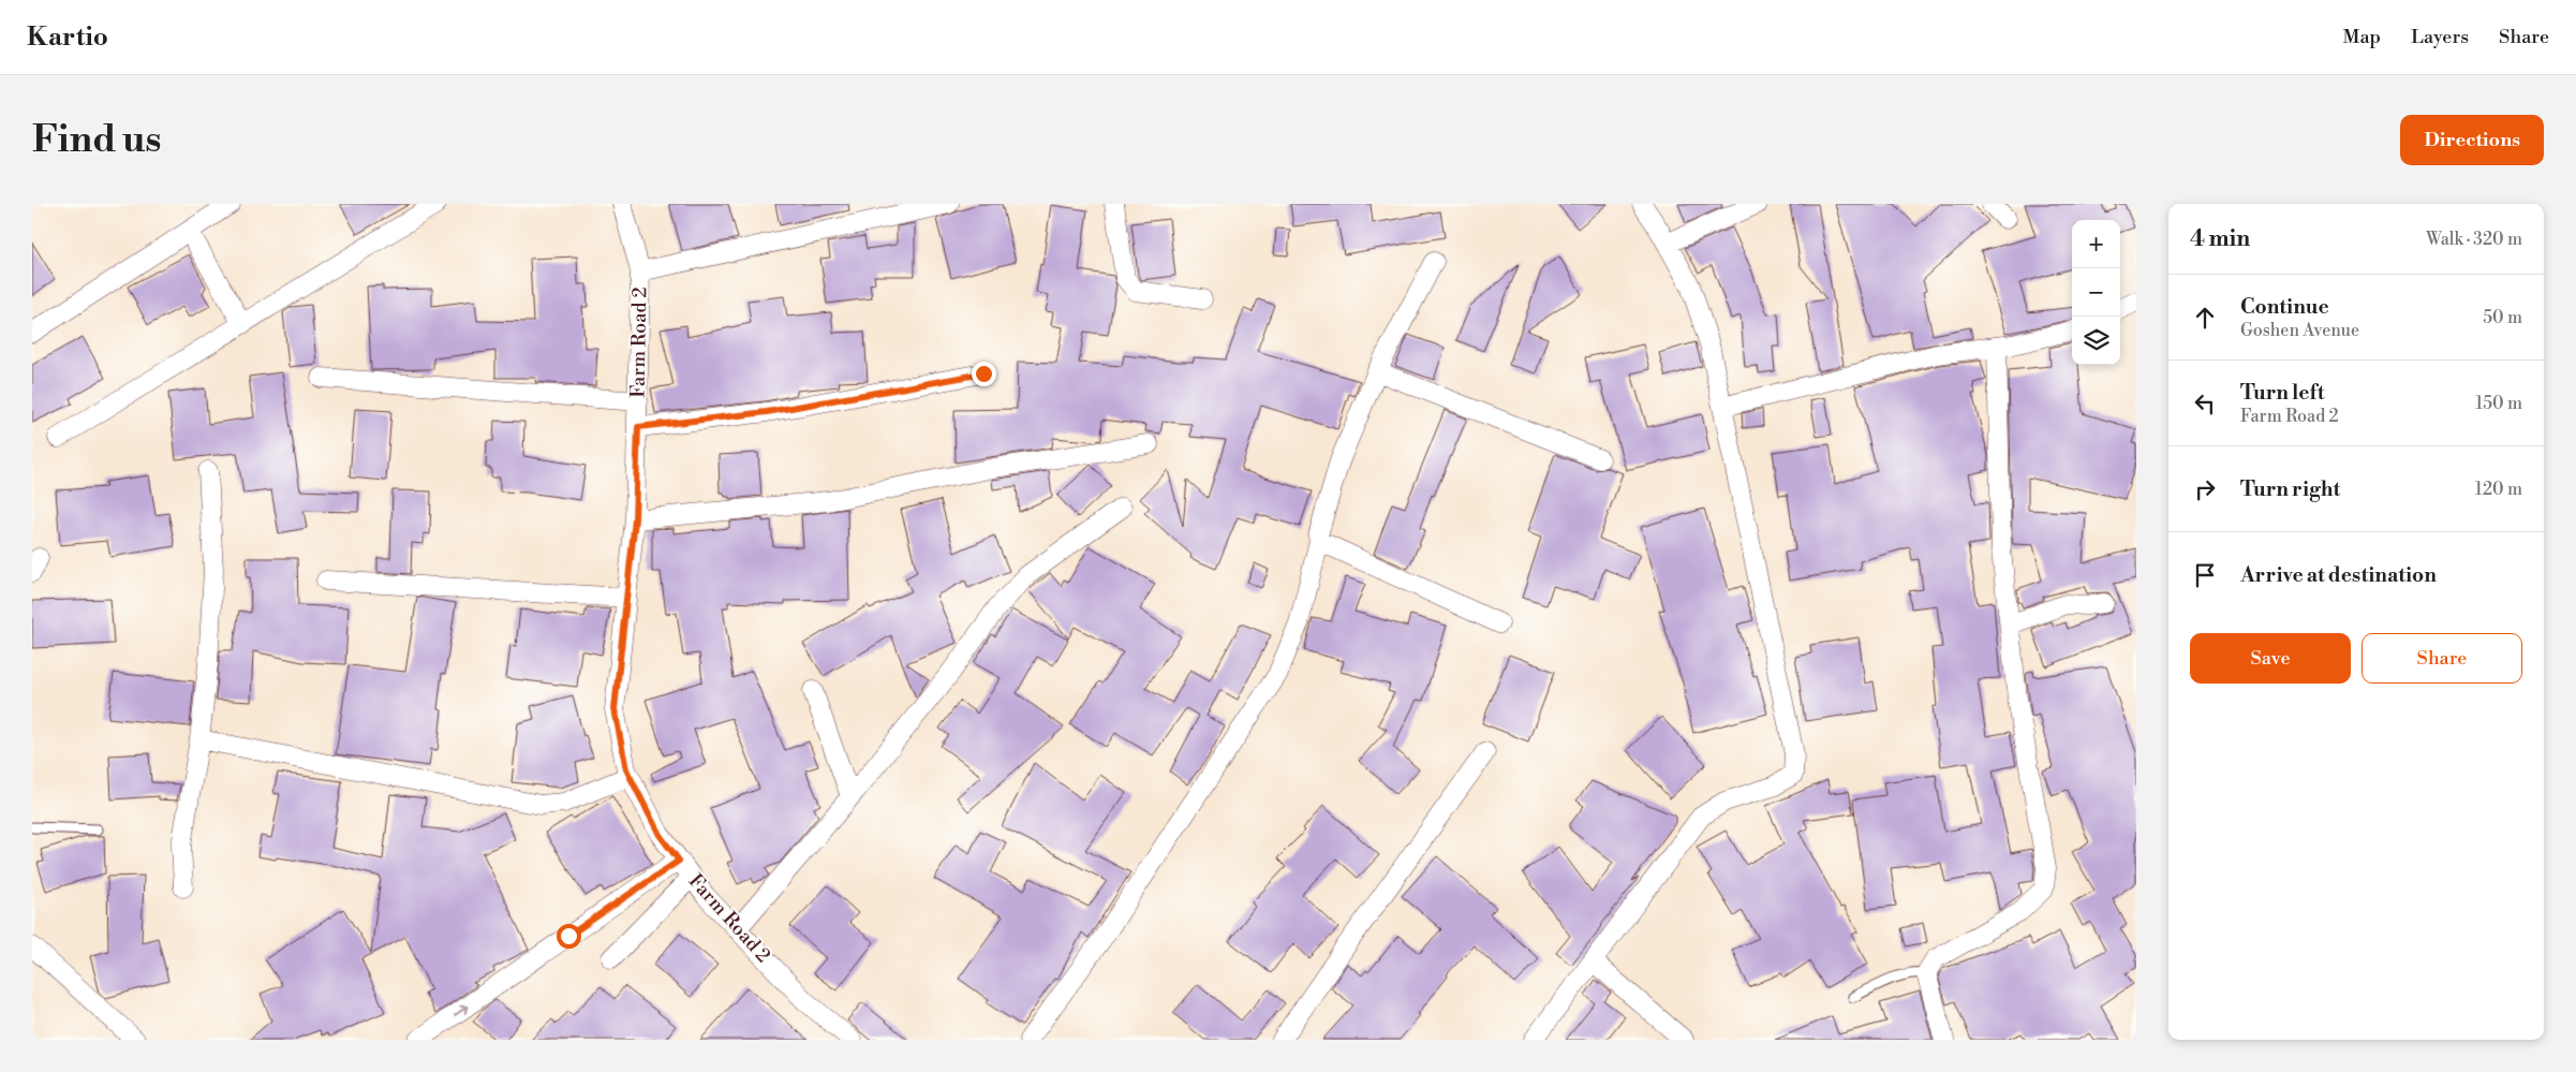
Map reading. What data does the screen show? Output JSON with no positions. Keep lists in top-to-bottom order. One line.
{"streets":{"street":["Farm Road 2"]},"page":{"header":"Kartio","nav":["Map","Layers","Share"],"buttons":["Directions",["Save","Share"]],"title":"Find us","heading":["4 min","Walk · 320 m"],"map_buttons":["+","−"],"list":[["Continue","Goshen Avenue","50 m"],["Turn left","Farm Road 2","150 m"],["Turn right","120 m"],"Arrive at destination"]}}
